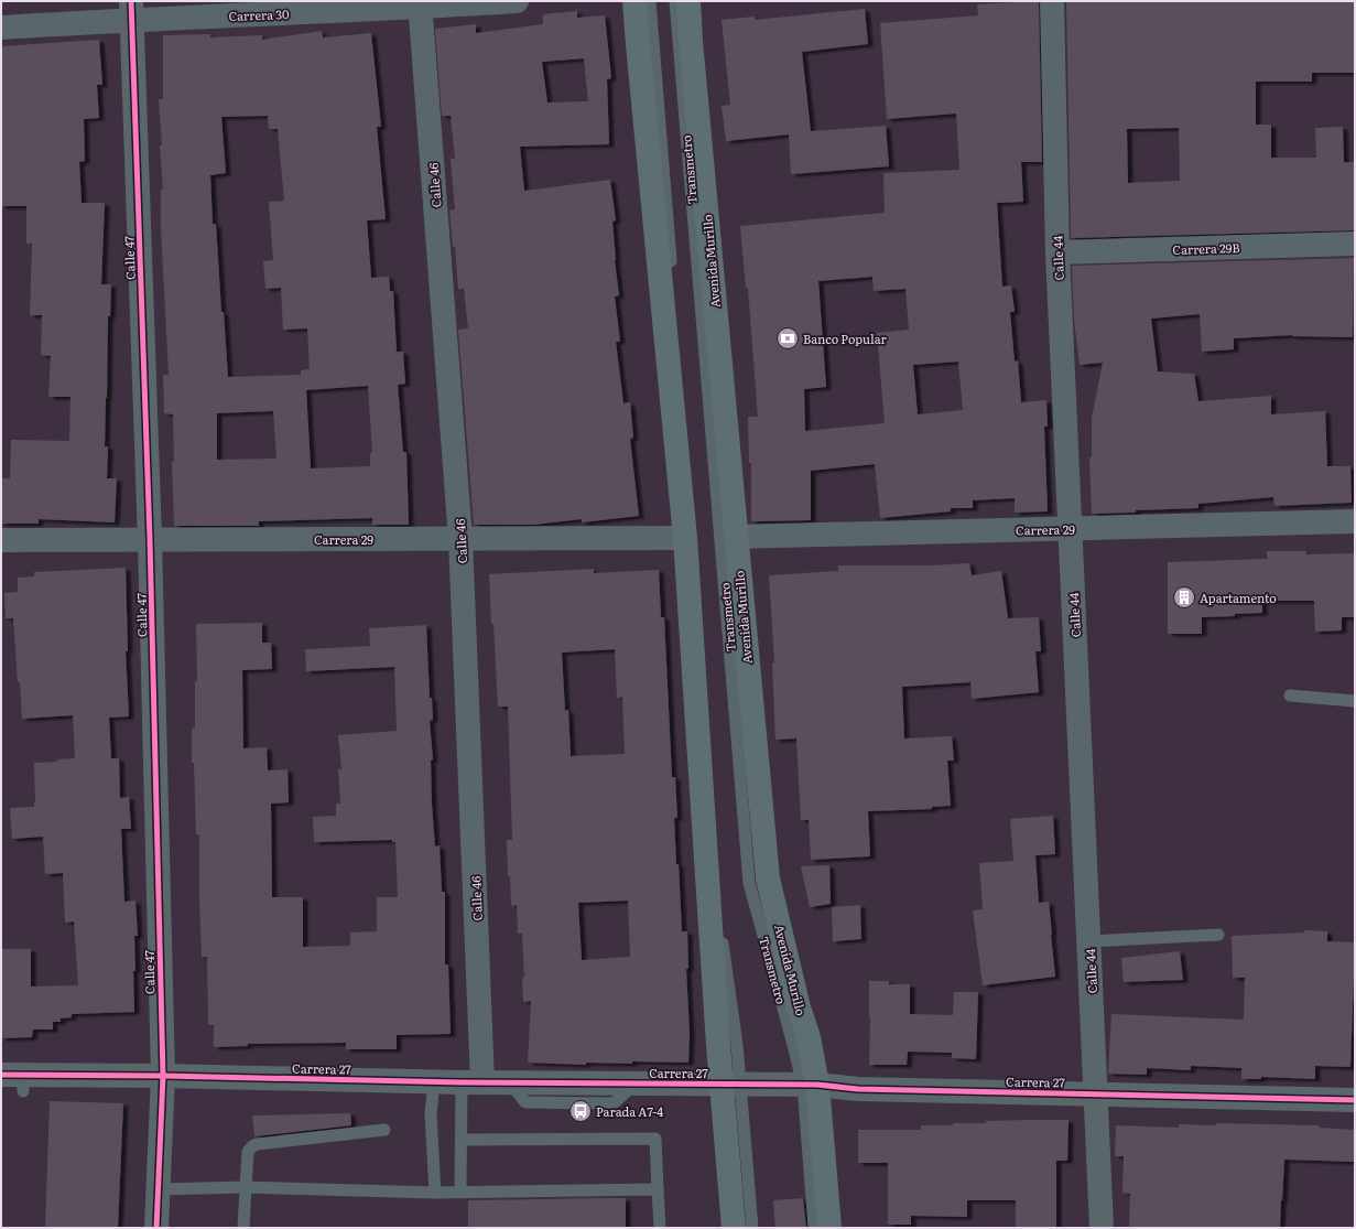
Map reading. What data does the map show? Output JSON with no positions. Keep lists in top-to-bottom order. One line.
{"streets":{"main road":["Avenida Murillo"],"street":["Carrera 30","Calle 46","Carrera 29B","Calle 47","Calle 44","Carrera 29","Carrera 27"],"lane":["Transmetro"]},"crossings":[["Carrera 30","Calle 46"],["Carrera 30","Calle 47"],["Transmetro","Avenida Murillo"],["Transmetro","Carrera 27"],["Calle 46","Carrera 29"],["Calle 46","Carrera 27"],["Carrera 29B","Calle 44"],["Calle 47","Carrera 29"],["Calle 47","Carrera 27"],["Calle 44","Carrera 29"],["Calle 44","Carrera 27"],["Avenida Murillo","Carrera 29"],["Avenida Murillo","Carrera 27"]],"places":{"bank":["Banco Popular"],"building":["Apartamento"],"bus stop":["Parada A7-4"]}}
